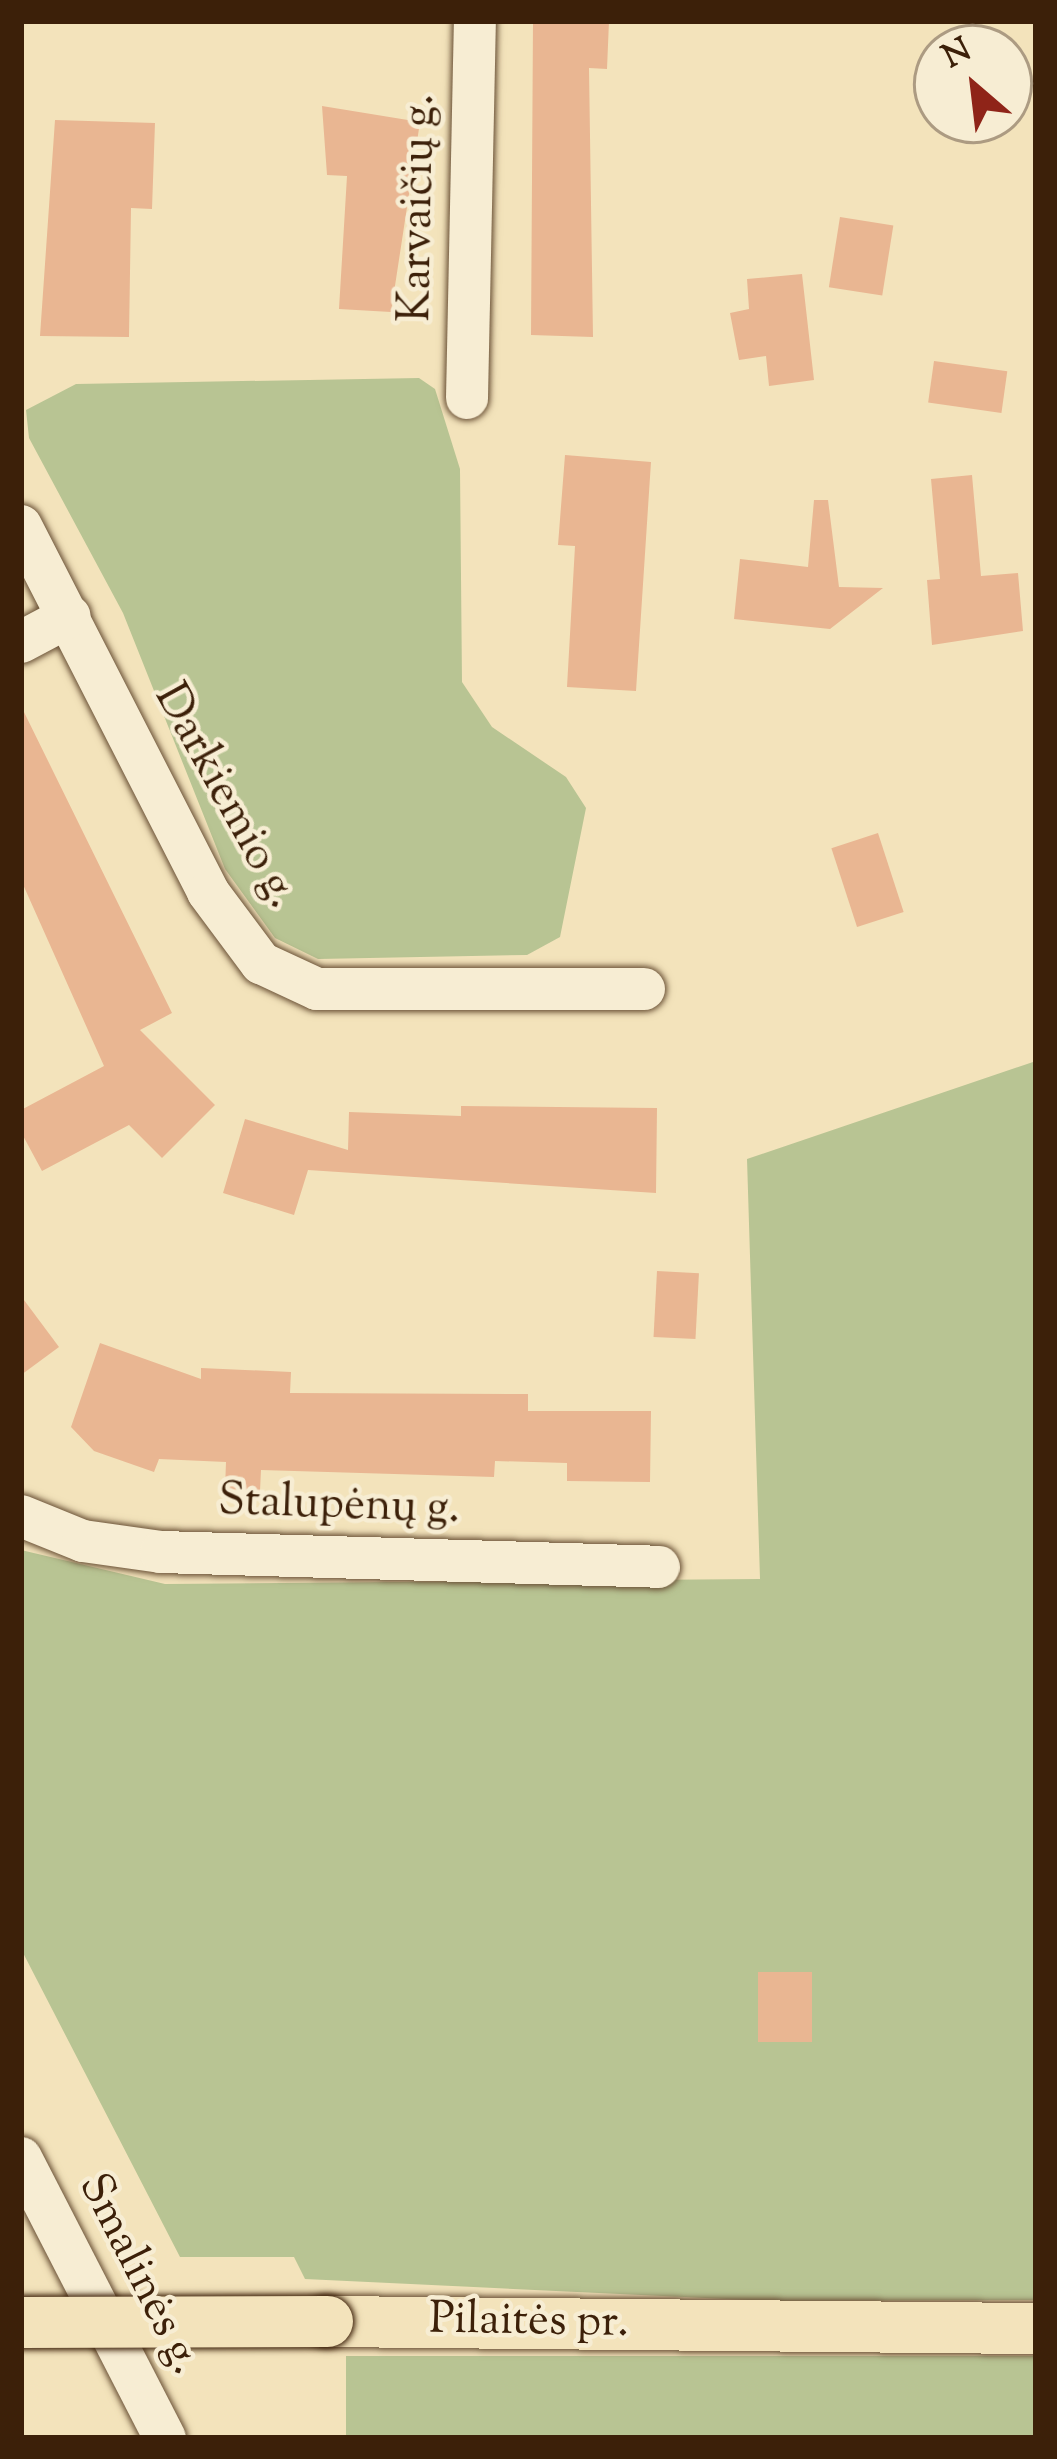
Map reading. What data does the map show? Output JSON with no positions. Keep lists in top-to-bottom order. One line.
{"streets":{"main road":["Pilaitės pr."],"street":["Karvaičių g.","Darkiemio g.","Stalupėnų g.","Smalinės g."]},"north":"top left"}
